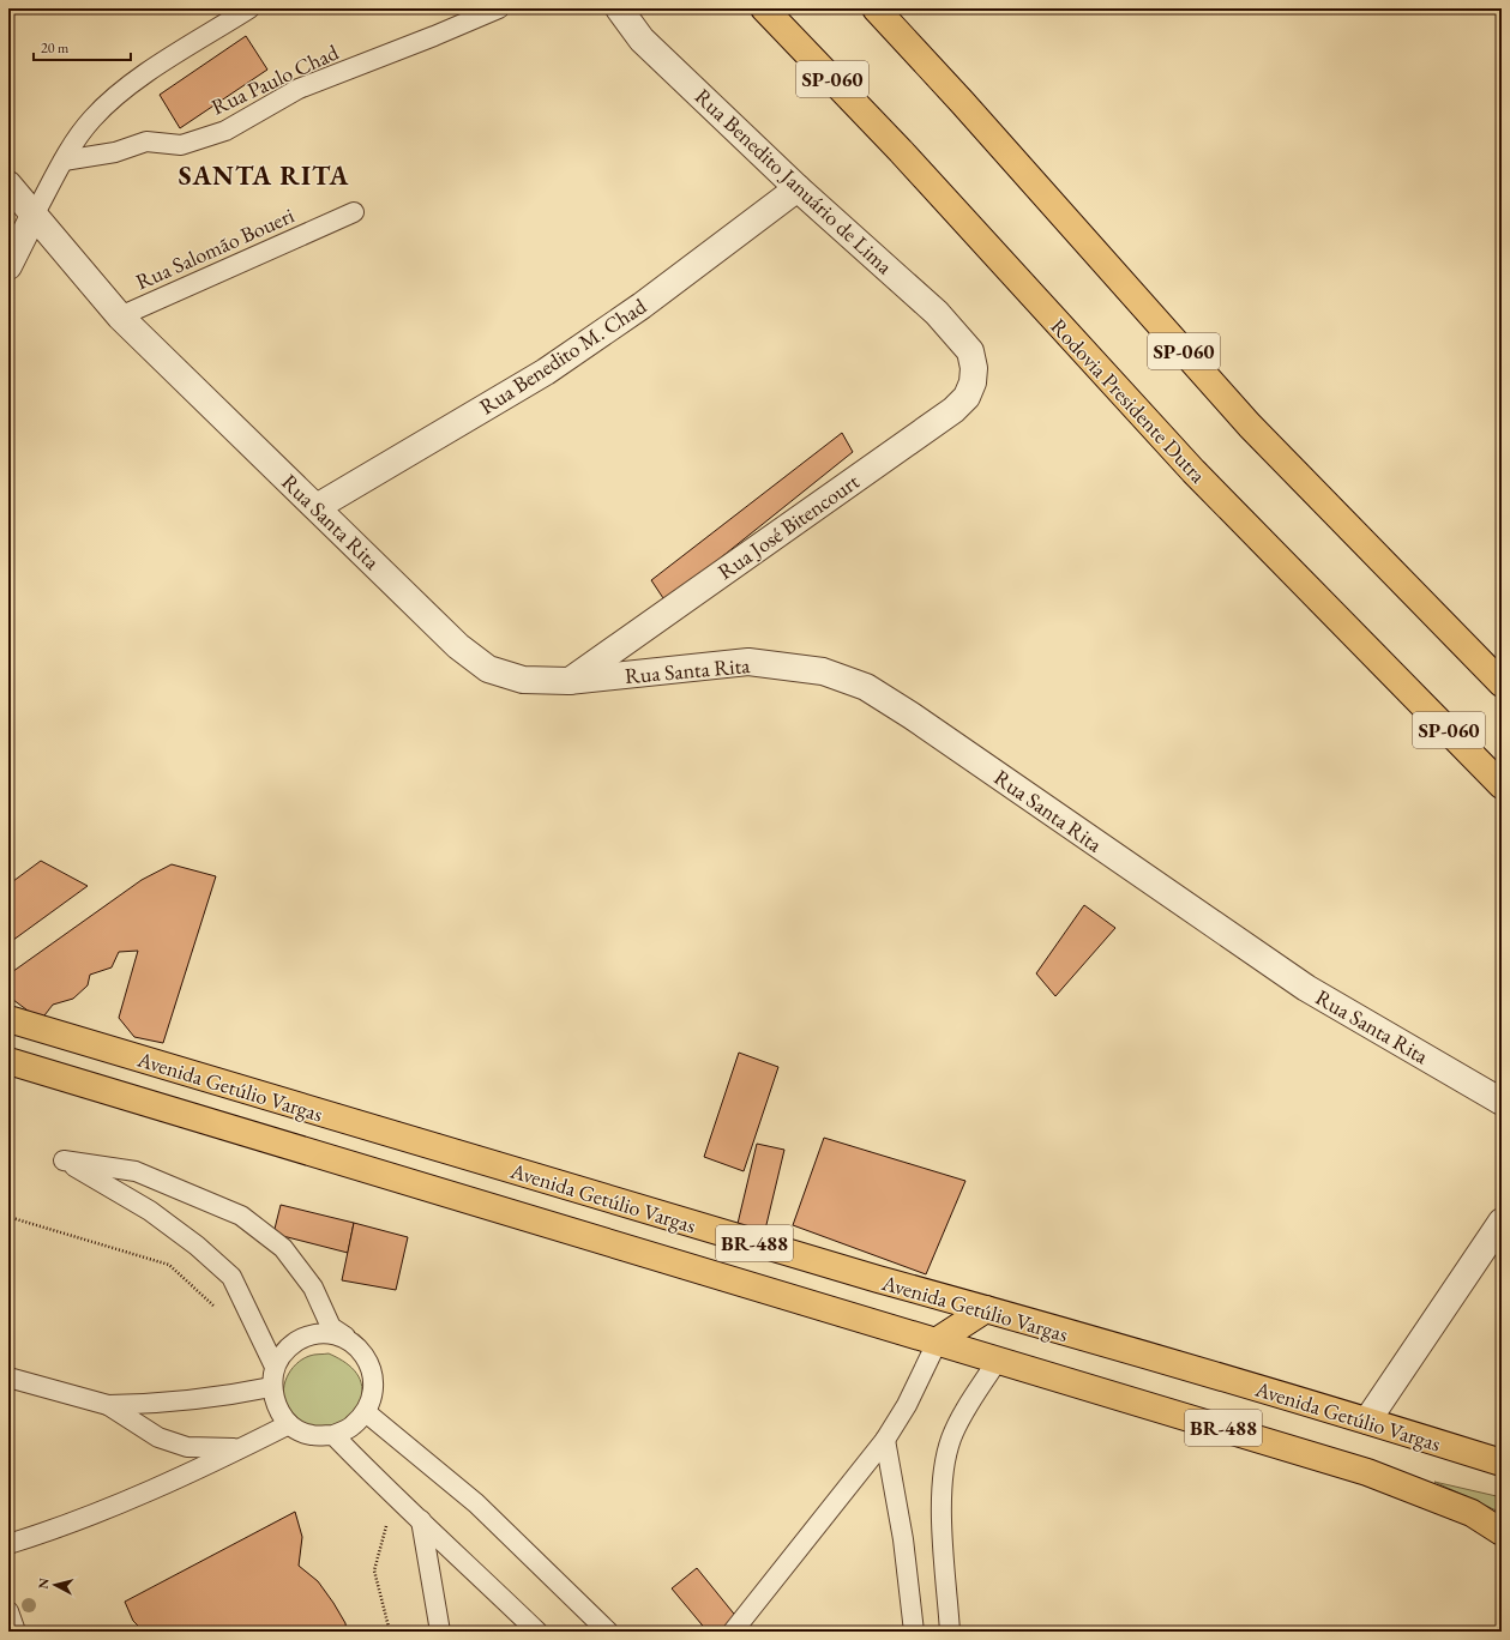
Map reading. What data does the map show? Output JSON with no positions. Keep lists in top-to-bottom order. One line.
{"streets":{"main road":["SP-060","Rodovia Presidente Dutra","Avenida Getúlio Vargas","BR-488"],"street":["Rua Benedito Januário de Lima","Rua Benedito M. Chad","Rua Santa Rita","Rua José Bitencourt"],"lane":["Rua Paulo Chad","Rua Salomão Boueri"]},"crossings":[["Rua Benedito Januário de Lima","Rua Benedito M. Chad"],["Rua Benedito Januário de Lima","Rua José Bitencourt"],["Rua Salomão Boueri","Rua Santa Rita"],["Rua Benedito M. Chad","Rua Santa Rita"],["Rua Santa Rita","Rua José Bitencourt"]],"districts":["SANTA RITA"],"scale_bar":"20 m","north":"left"}
